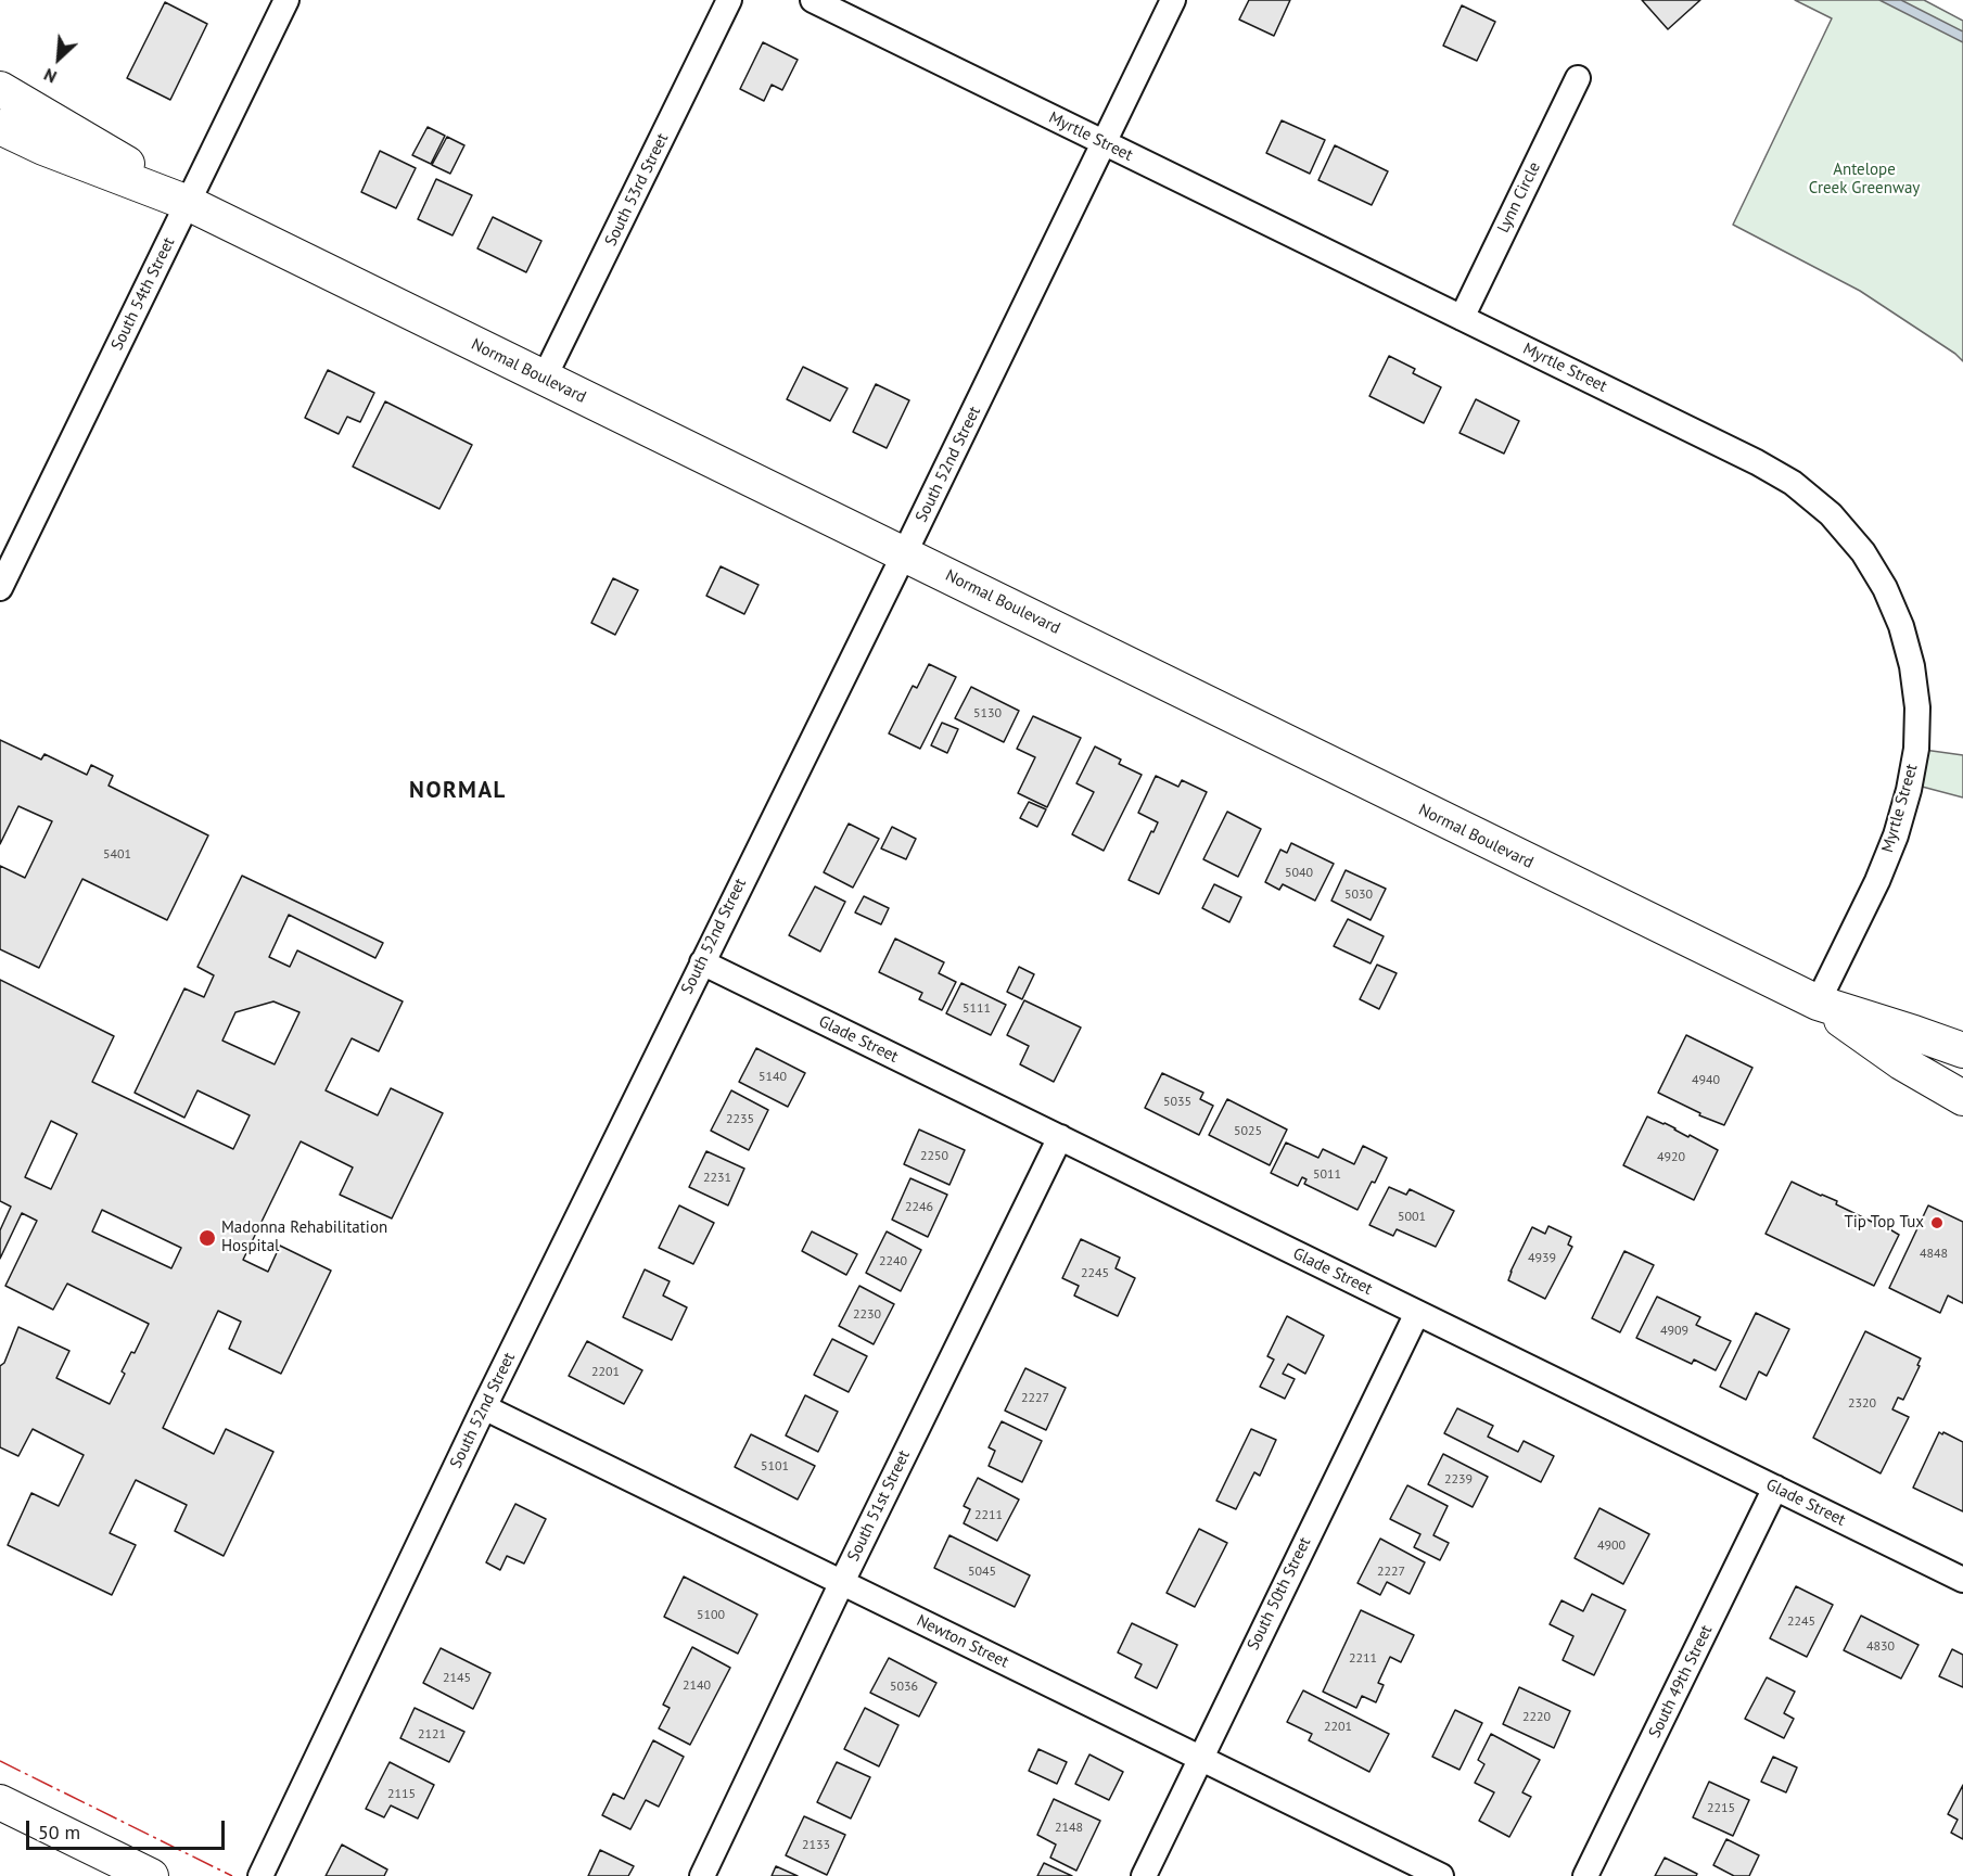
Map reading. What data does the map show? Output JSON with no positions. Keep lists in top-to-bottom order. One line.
{"streets":{"main road":["Normal Boulevard"],"street":["Myrtle Street","South 53rd Street","Lynn Circle","South 54th Street","South 52nd Street","Glade Street","South 51st Street","South 50th Street","Newton Street","South 49th Street"]},"crossings":[["Myrtle Street","Lynn Circle"],["Myrtle Street","Normal Boulevard"],["Myrtle Street","South 52nd Street"],["South 53rd Street","Normal Boulevard"],["South 54th Street","Normal Boulevard"],["Normal Boulevard","South 52nd Street"],["South 52nd Street","Glade Street"],["South 52nd Street","Newton Street"],["Glade Street","South 51st Street"],["Glade Street","South 50th Street"],["Glade Street","South 49th Street"],["South 51st Street","Newton Street"],["South 50th Street","Newton Street"]],"districts":["NORMAL"],"parks":["Antelope Creek Greenway"],"places":["Tip Top Tux","Madonna Rehabilitation Hospital"],"house_numbers":["5130","5401","5040","5030","5111","5140","4940","5035","2235","5025","2250","4920","5011","2231","2246","5001","4848","4939","2240","2245","2230","4909","2201","2227","2320","5101","2239","2211","4900","5045","2227","5100","2245","4830","2211","2145","2140","5036","2220","2201","2121","2115","2215","2148","2133"],"scale_bar":"50 m","north":"bottom left"}
